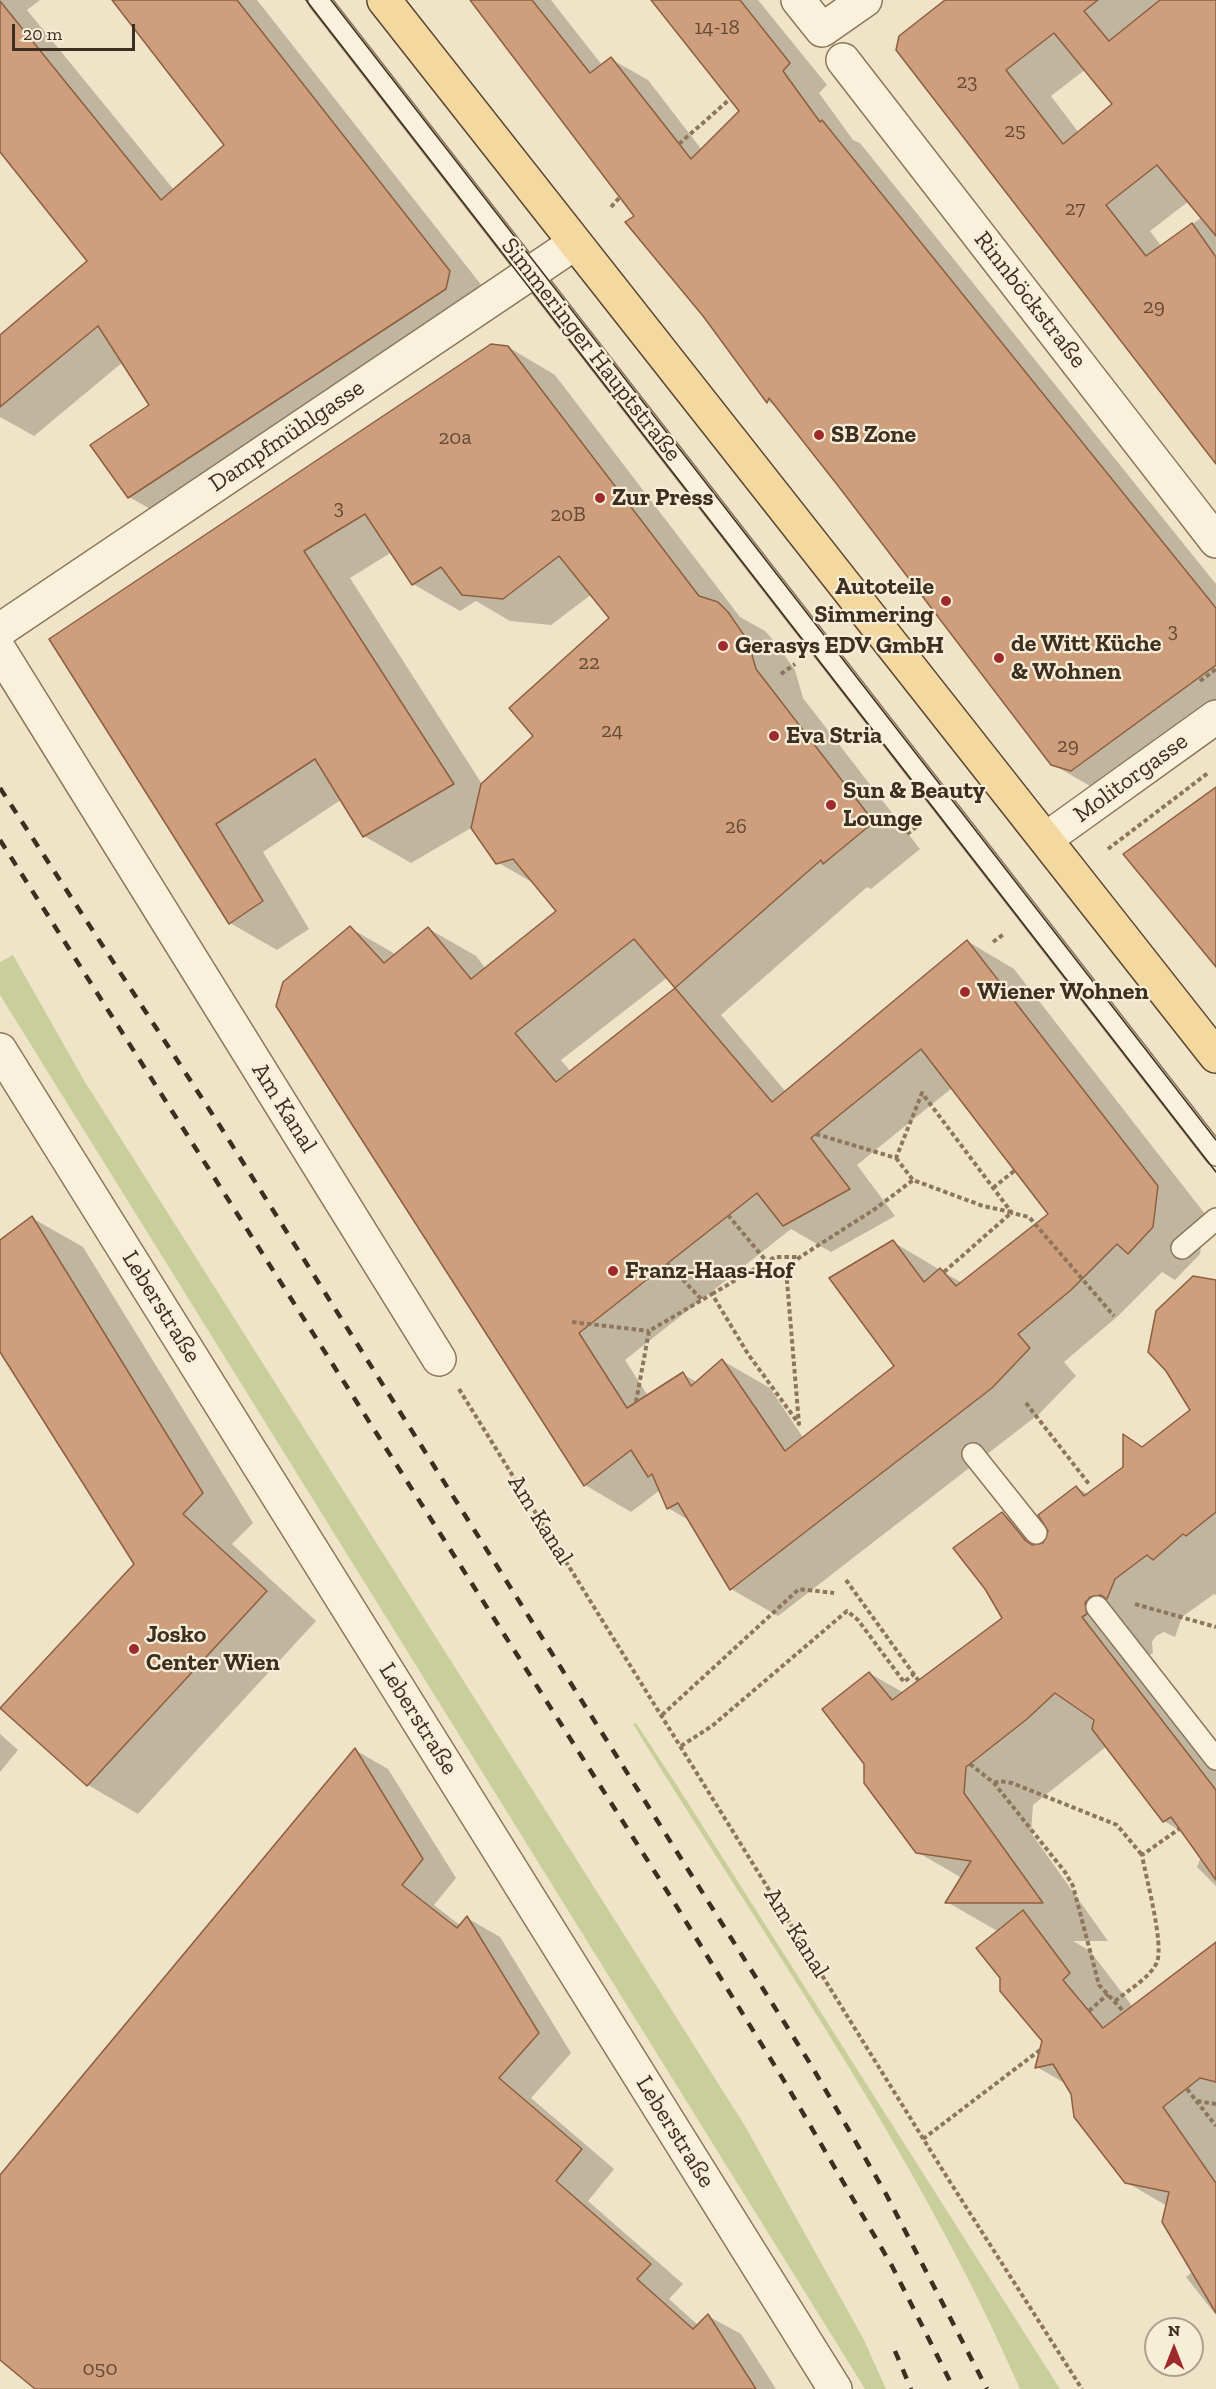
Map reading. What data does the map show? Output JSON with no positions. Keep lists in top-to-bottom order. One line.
{"streets":{"street":["Rinnböckstraße","Dampfmühlgasse","Molitorgasse","Am Kanal","Leberstraße"],"lane":["Simmeringer Hauptstraße"]},"crossings":[["Simmeringer Hauptstraße","Dampfmühlgasse"]],"places":["SB Zone","Zur Press","Autoteile Simmering","Gerasys EDV GmbH","de Witt Küche & Wohnen","Eva Stria","Sun & Beauty Lounge","Wiener Wohnen","Franz-Haas-Hof","Josko Center Wien"],"house_numbers":["14-18","23","25","27","29","20a","3","20B","3","22","24","29","26","050"],"scale_bar":"20 m","north":"top"}
